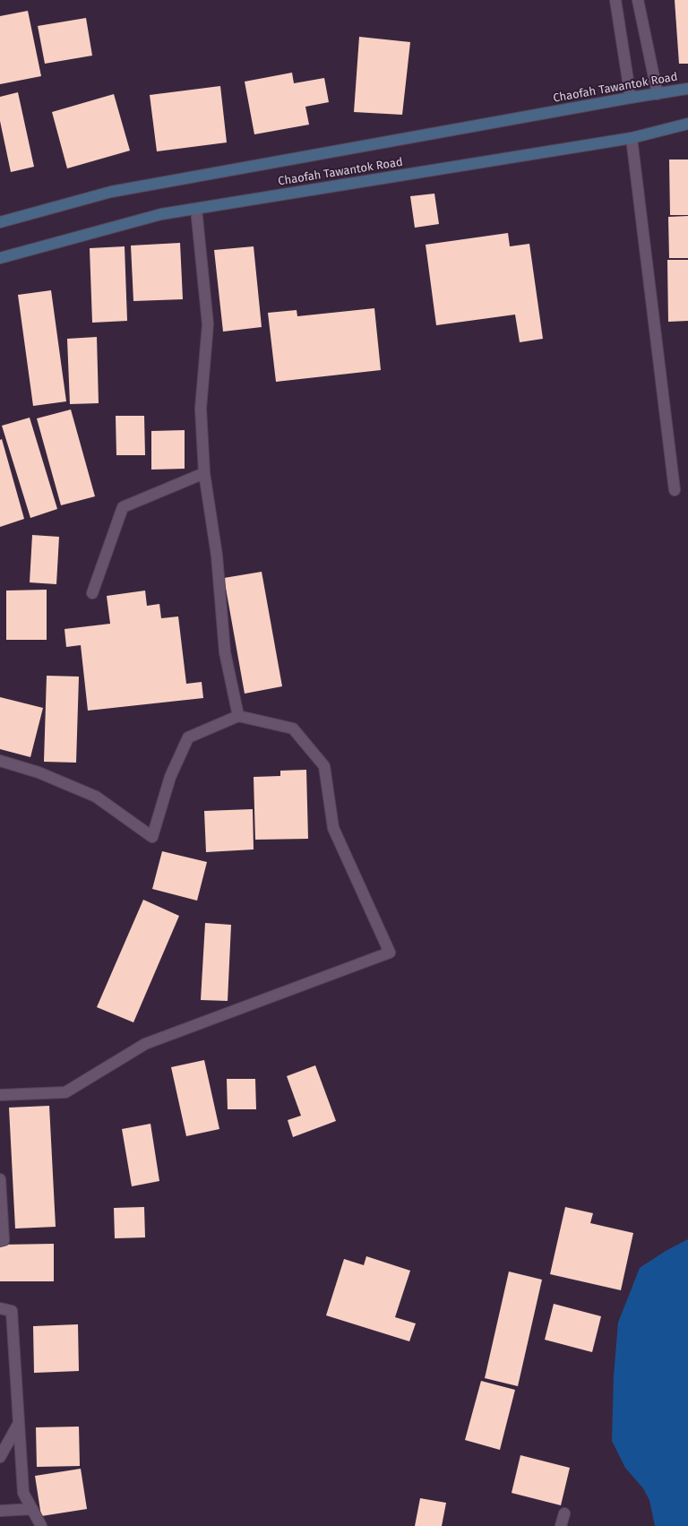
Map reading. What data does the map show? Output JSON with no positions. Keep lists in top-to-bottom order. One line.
{"streets":{"main road":["Chaofah Tawantok Road"]}}
